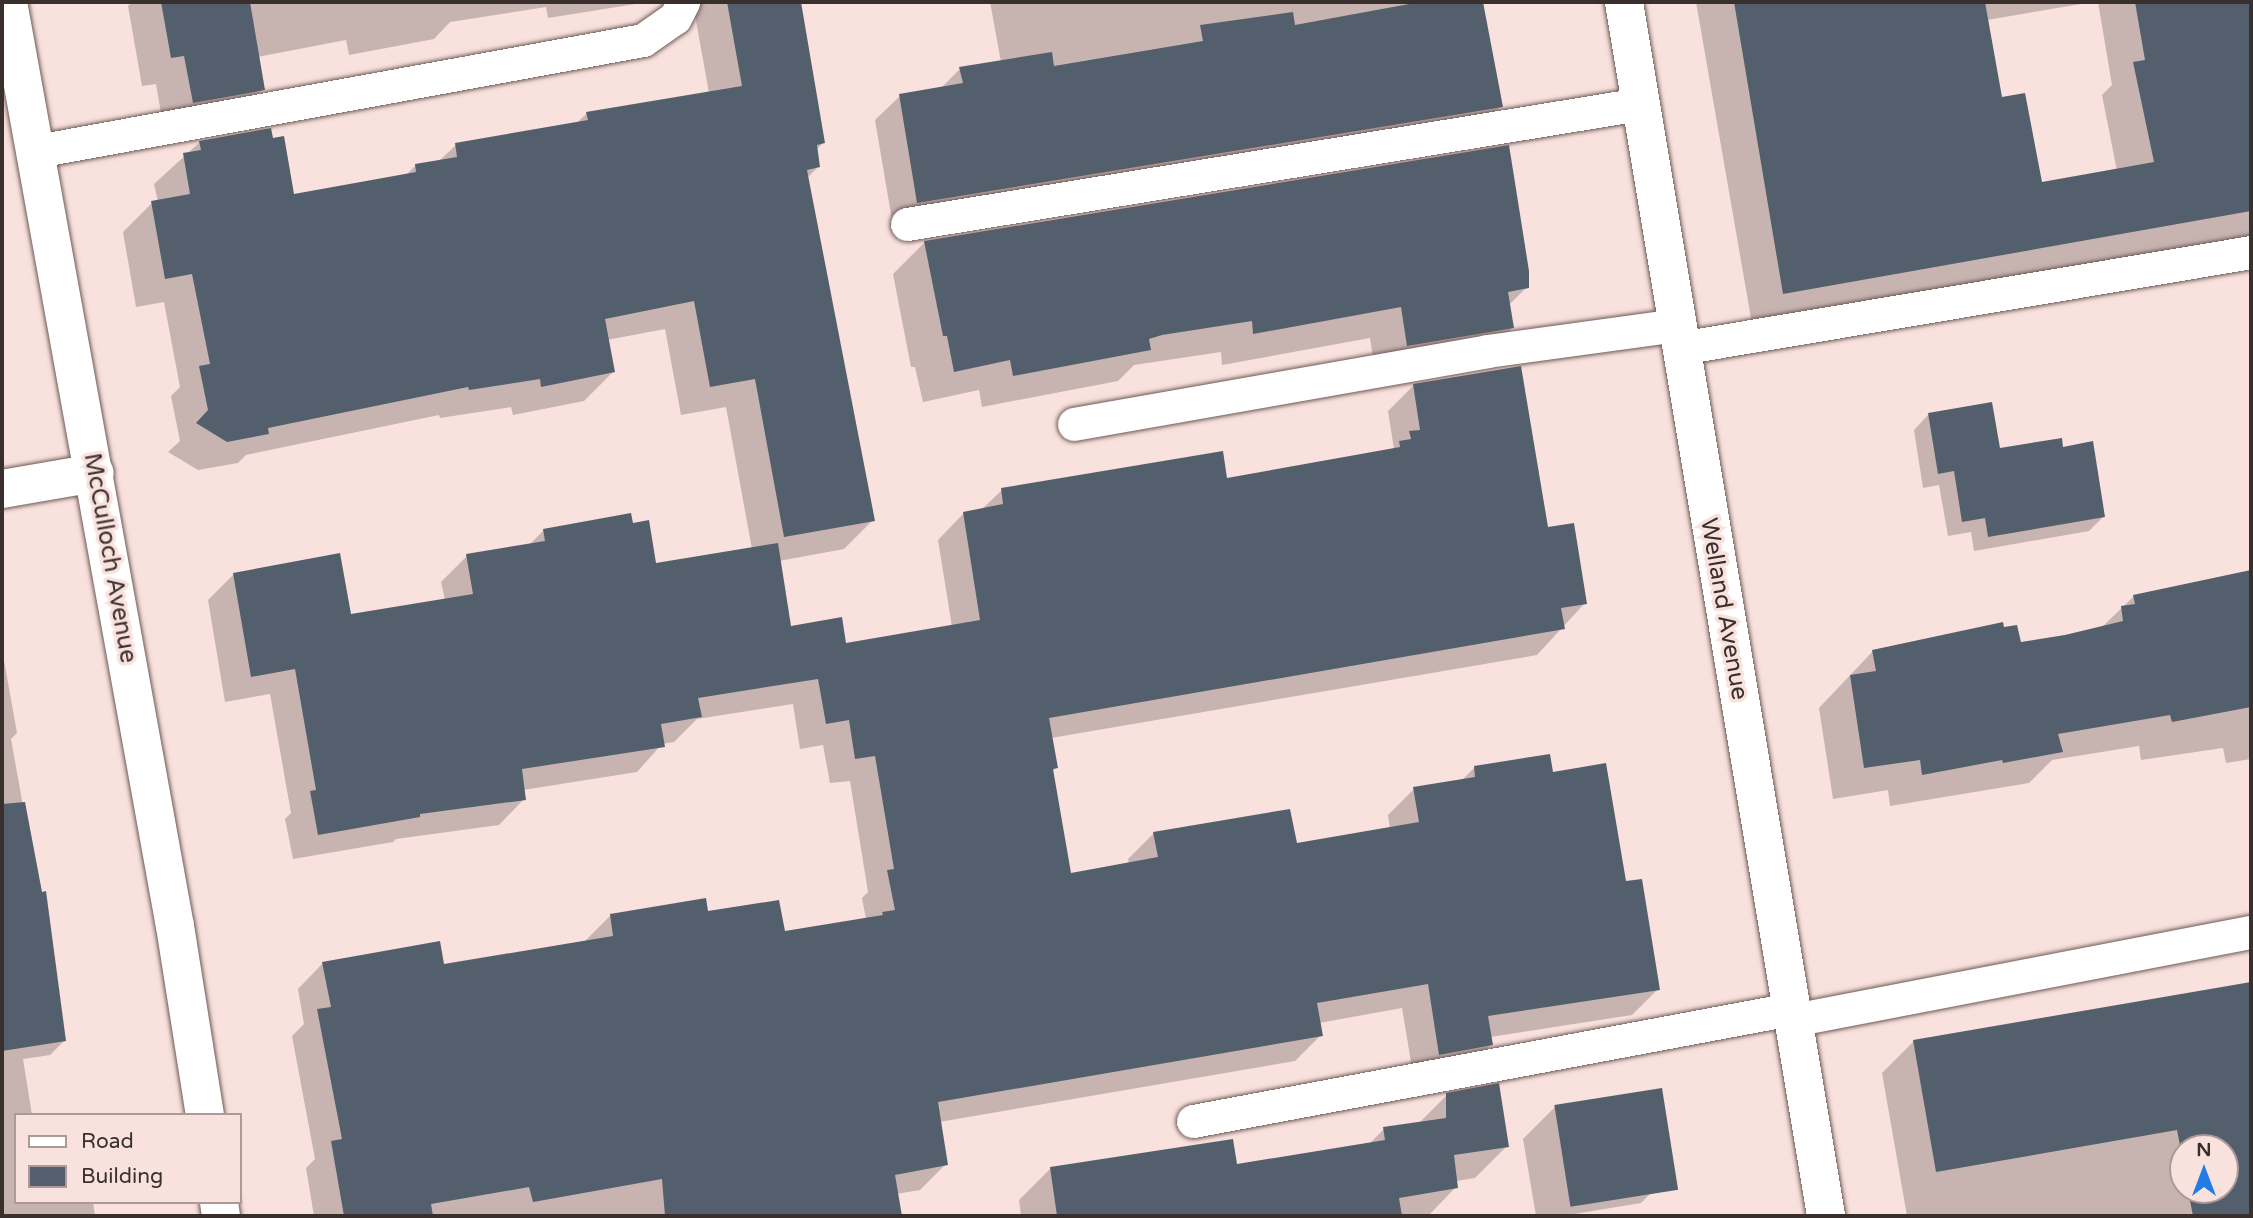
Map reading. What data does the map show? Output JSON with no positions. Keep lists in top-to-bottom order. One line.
{"streets":{"street":["McCulloch Avenue","Welland Avenue"]},"legend":["Road","Building"],"north":"top"}
